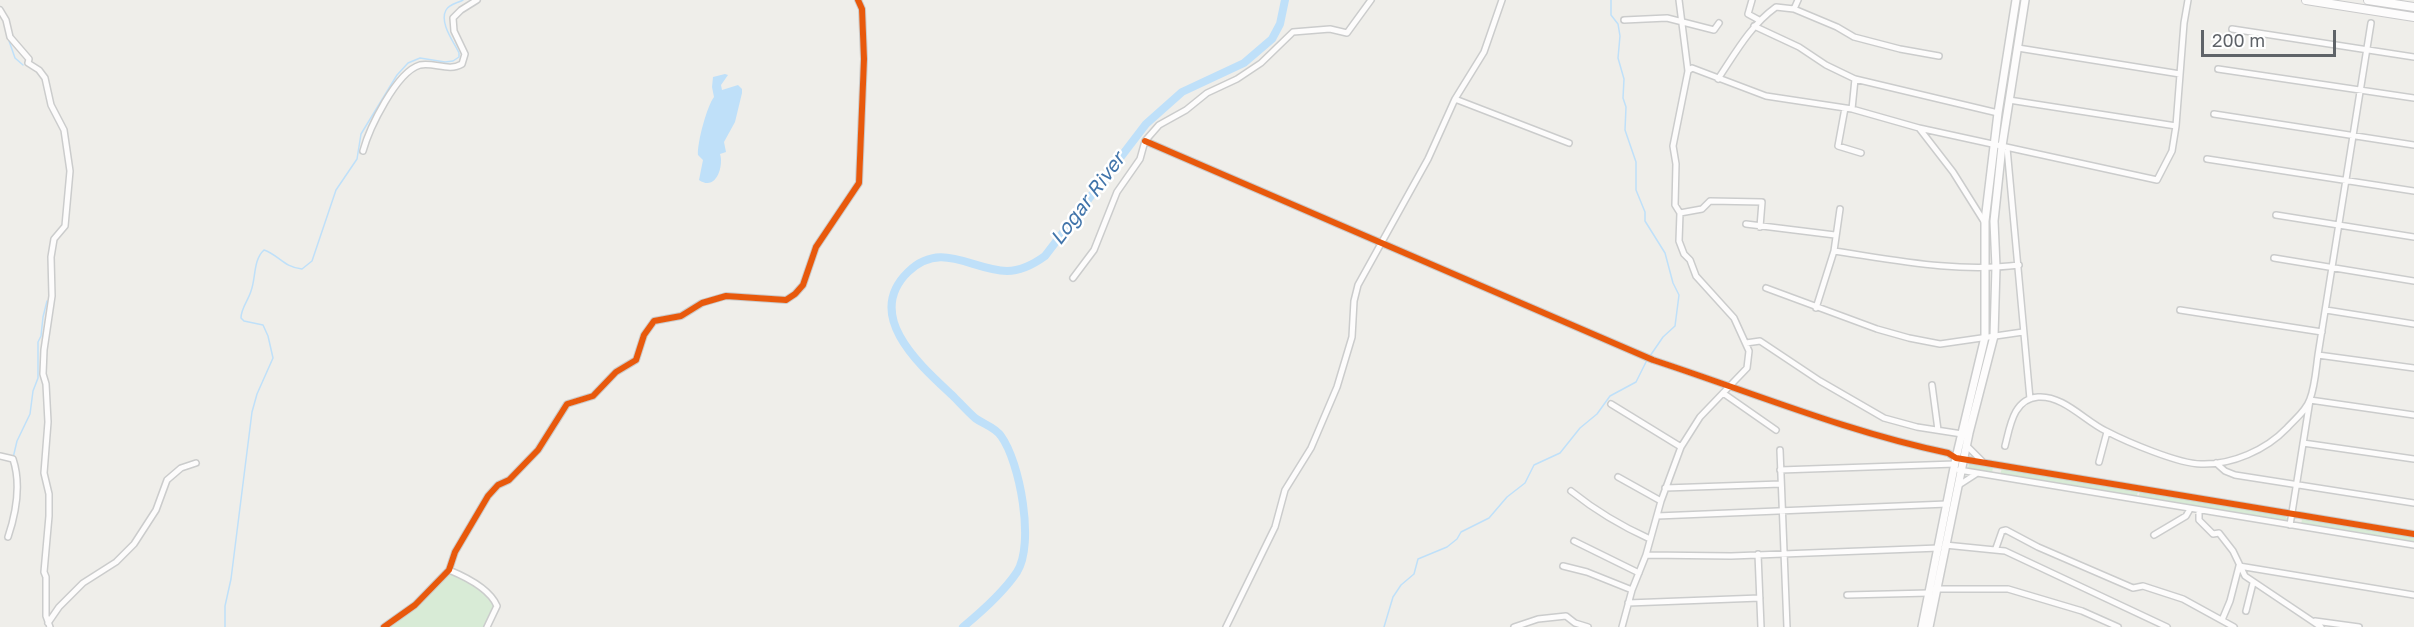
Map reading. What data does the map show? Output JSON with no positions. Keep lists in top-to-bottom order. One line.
{"water":["Logar River"],"scale_bar":"200 m"}
